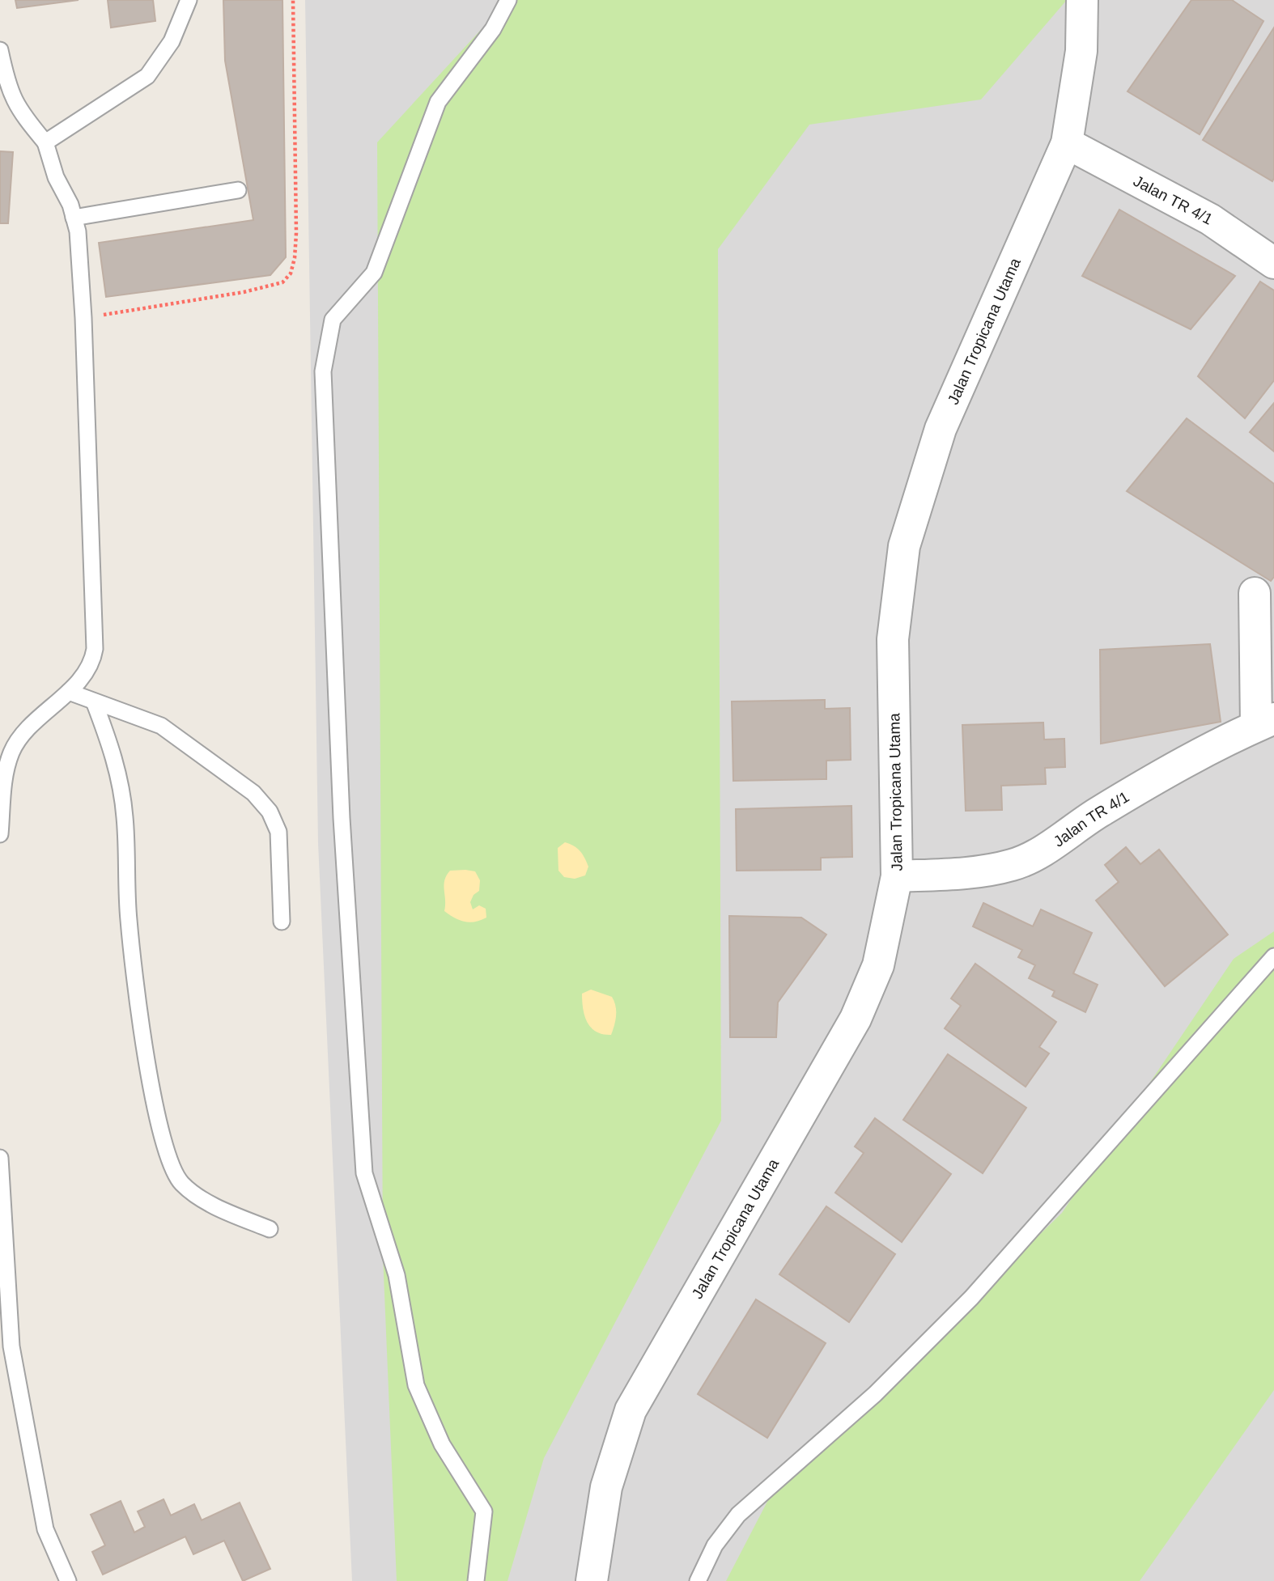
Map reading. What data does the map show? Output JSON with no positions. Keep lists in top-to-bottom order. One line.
{"streets":{"street":["Jalan TR 4/1","Jalan Tropicana Utama"]},"crossings":[["Jalan TR 4/1","Jalan Tropicana Utama"]]}
